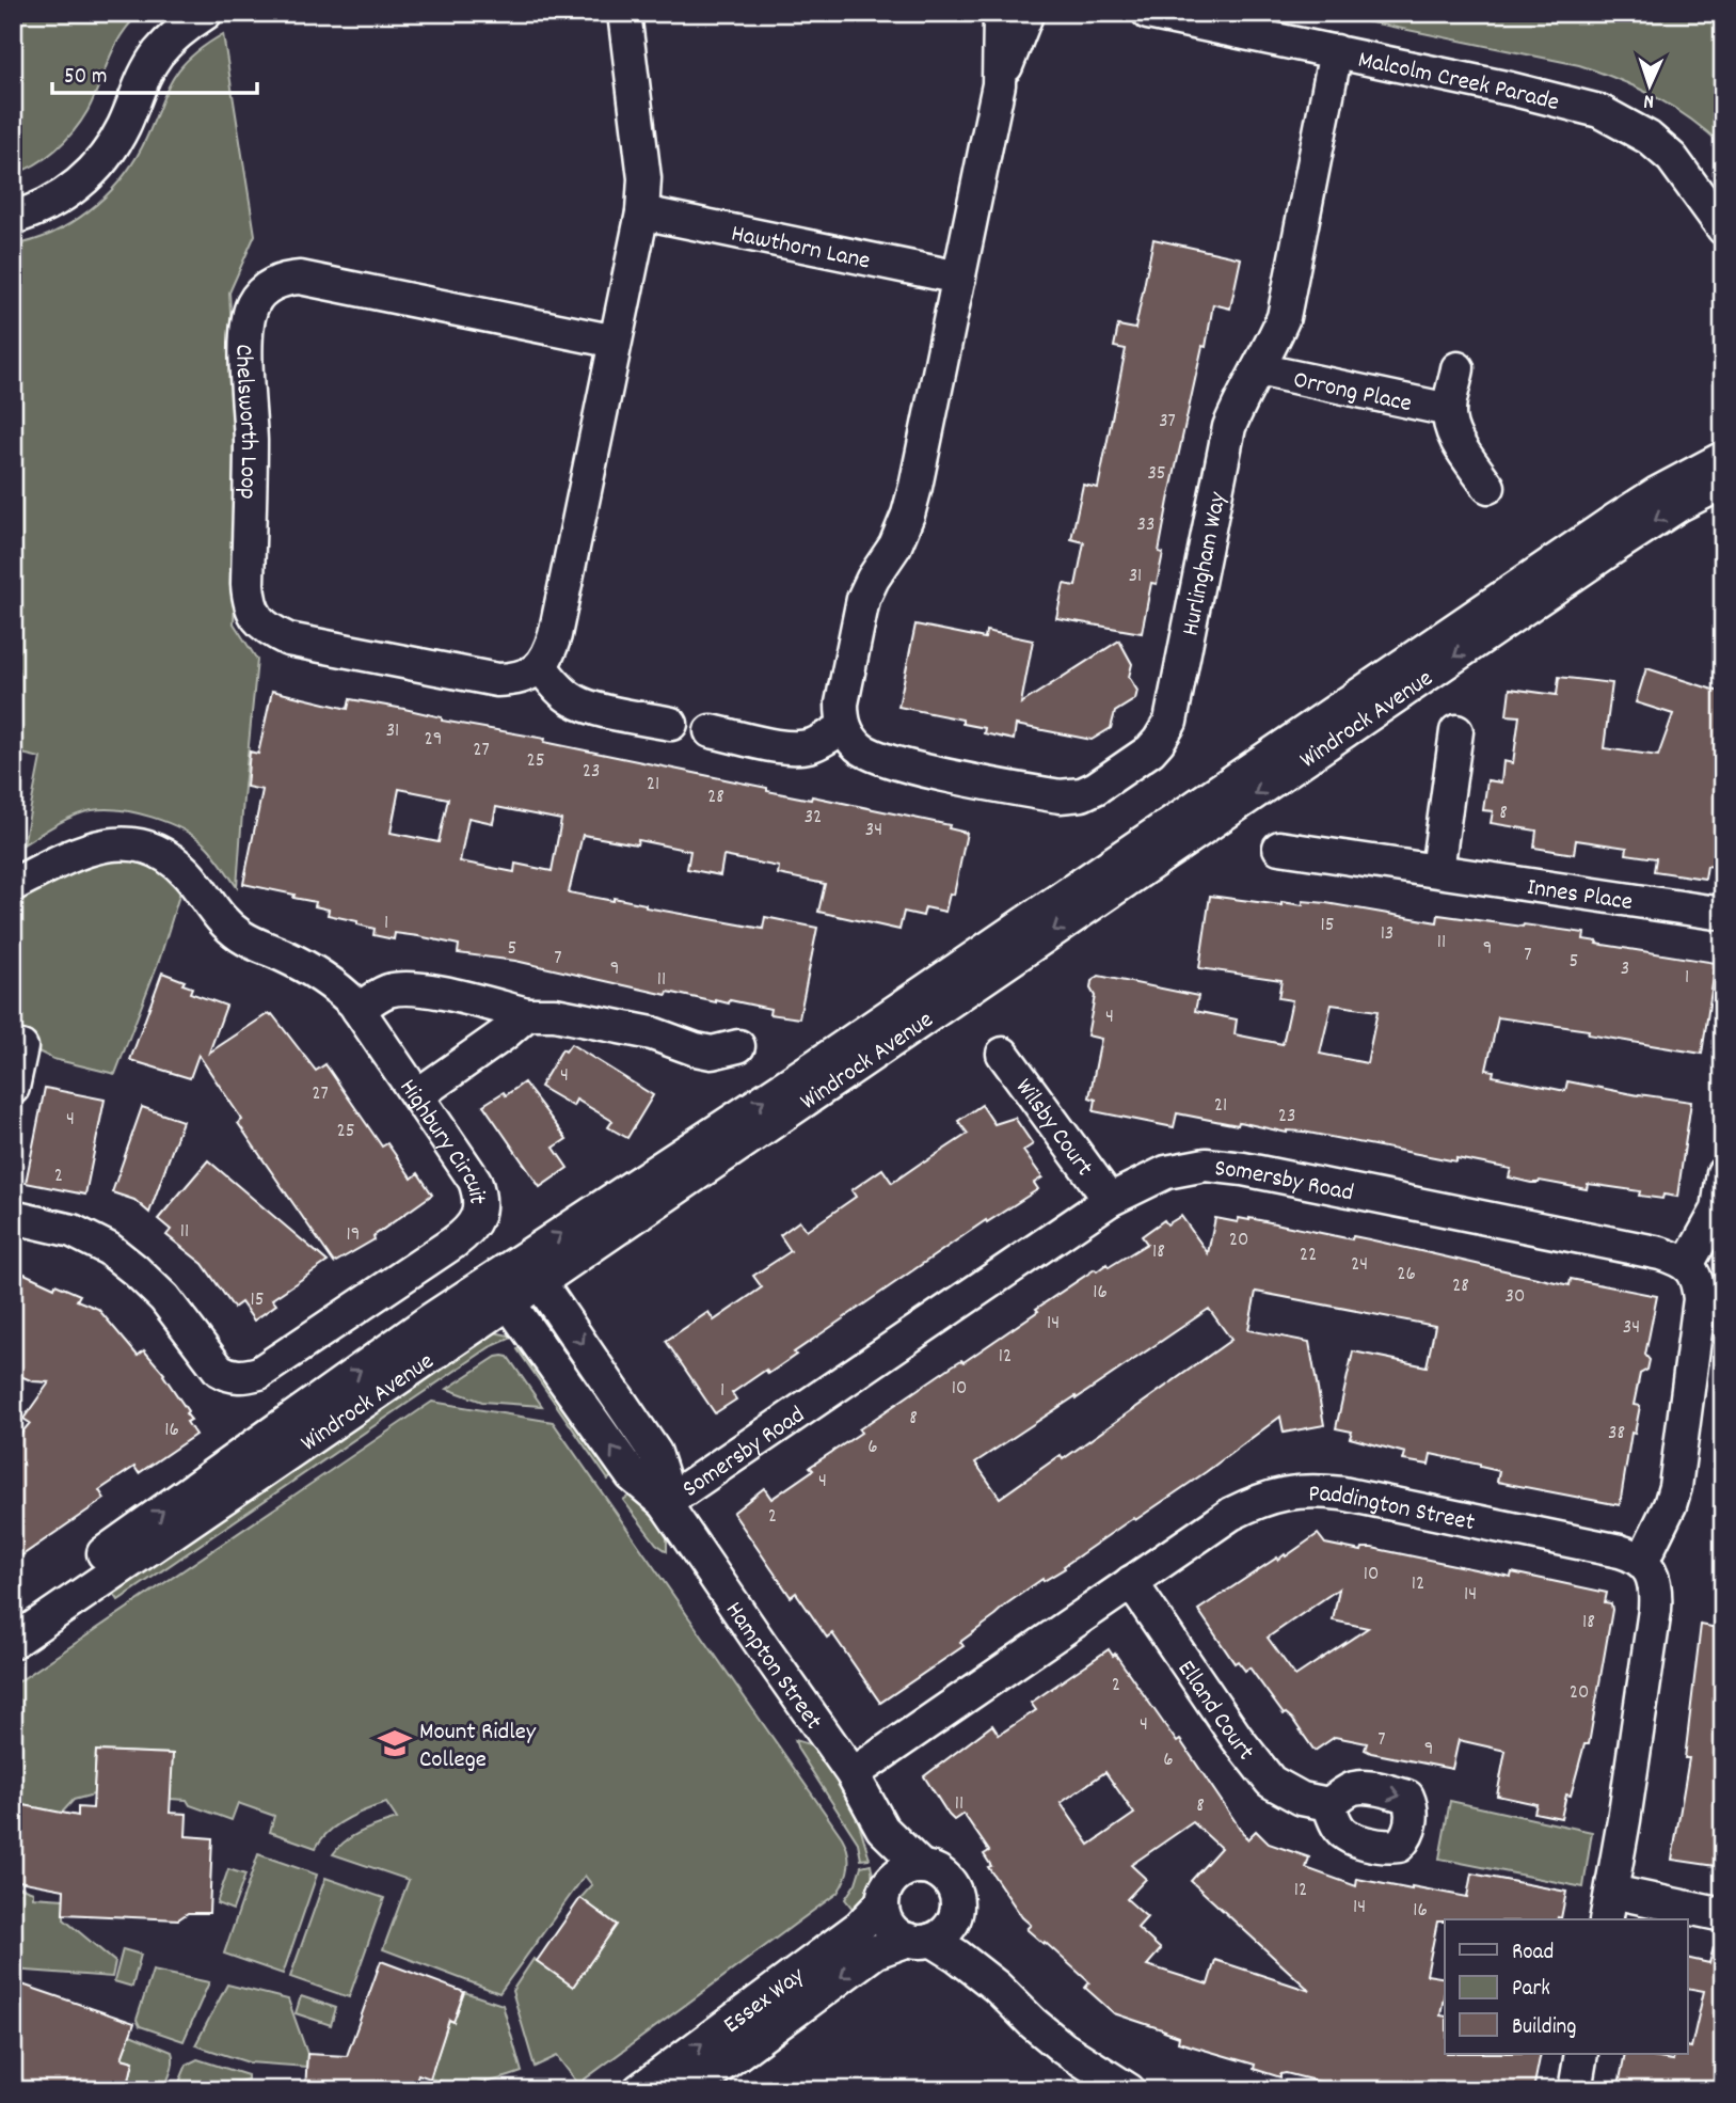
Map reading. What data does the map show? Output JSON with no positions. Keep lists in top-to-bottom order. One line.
{"streets":{"street":["Malcolm Creek Parade","Hawthorn Lane","Orrong Place","Chelsworth Loop","Hurlingham Way","Windrock Avenue","Innes Place","Wilsby Court","Highbury Circuit","Somersby Road","Paddington Street","Hampton Street","Elland Court","Essex Way"]},"crossings":[["Malcolm Creek Parade","Hurlingham Way"],["Orrong Place","Hurlingham Way"],["Windrock Avenue","Hampton Street"],["Wilsby Court","Somersby Road"],["Somersby Road","Hampton Street"],["Paddington Street","Hampton Street"],["Paddington Street","Elland Court"],["Hampton Street","Essex Way"]],"places":{"school or university":["Mount Ridley College"]},"house_numbers":["37","35","33","31","31","29","27","25","23","21","28","8","32","34","1","15","13","11","5","9","7","7","5","9","3","1","11","4","4","27","21","23","4","25","2","11","19","20","18","22","24","26","28","16","30","15","14","34","12","10","1","8","16","38","6","4","2","10","12","14","18","2","20","4","7","9","6","11","8","12","14","16"],"legend":["Road","Park","Building"],"scale_bar":"50 m","north":"bottom"}
